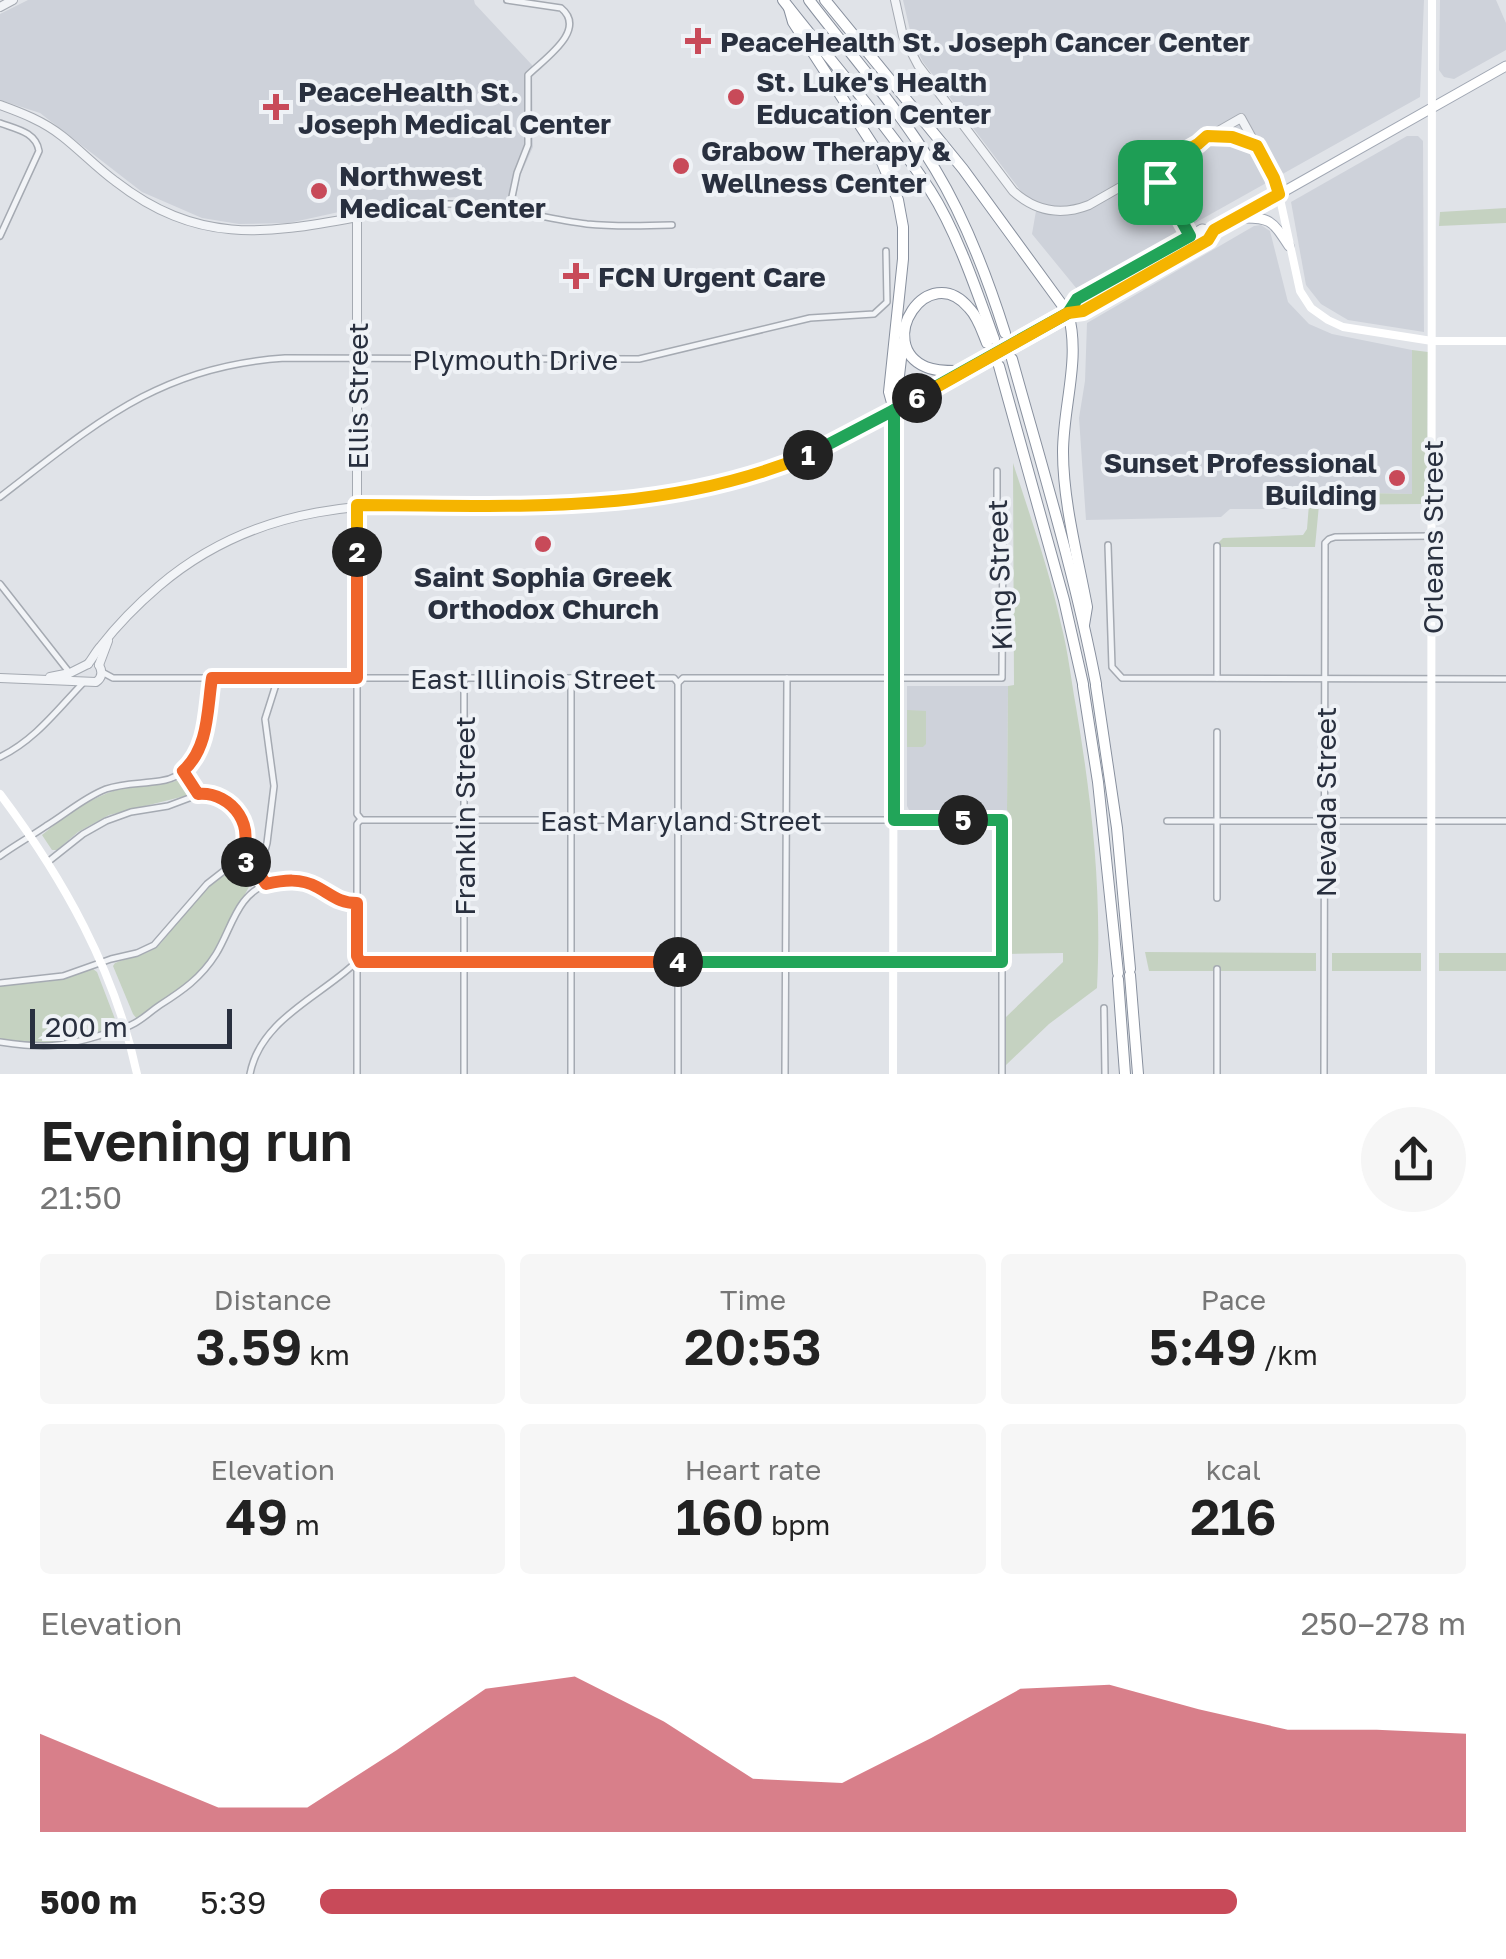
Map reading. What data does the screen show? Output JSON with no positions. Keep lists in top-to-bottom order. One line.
{"streets":{"main road":["Orleans Street"],"street":["Plymouth Drive","Ellis Street","King Street","East Illinois Street","Nevada Street","Franklin Street","East Maryland Street"]},"crossings":[["Plymouth Drive","Ellis Street"],["Ellis Street","East Illinois Street"],["Ellis Street","East Maryland Street"],["Orleans Street","Nevada Street"],["King Street","East Illinois Street"],["East Illinois Street","Franklin Street"],["Franklin Street","East Maryland Street"]],"places":{"health":["PeaceHealth St. Joseph Cancer Center","PeaceHealth St. Joseph Medical Center","FCN Urgent Care"],"other":["St. Luke's Health Education Center","Grabow Therapy & Wellness Center","Northwest Medical Center","Sunset Professional Building","Saint Sophia Greek Orthodox Church"]},"scale_bar":"200 m","page":{"pins":["6","1","2","5","3","4"],"scale":"200 m","heading":["Evening run","21:50"],"stats":[["Distance","3.59 km"],["Time","20:53"],["Pace","5:49 /km"],["Elevation","49 m"],["Heart rate","160 bpm"],["kcal","216"]],"chart":["Elevation","250–278 m"],"list":[{"name":"500 m","note":"5:39"}]}}
